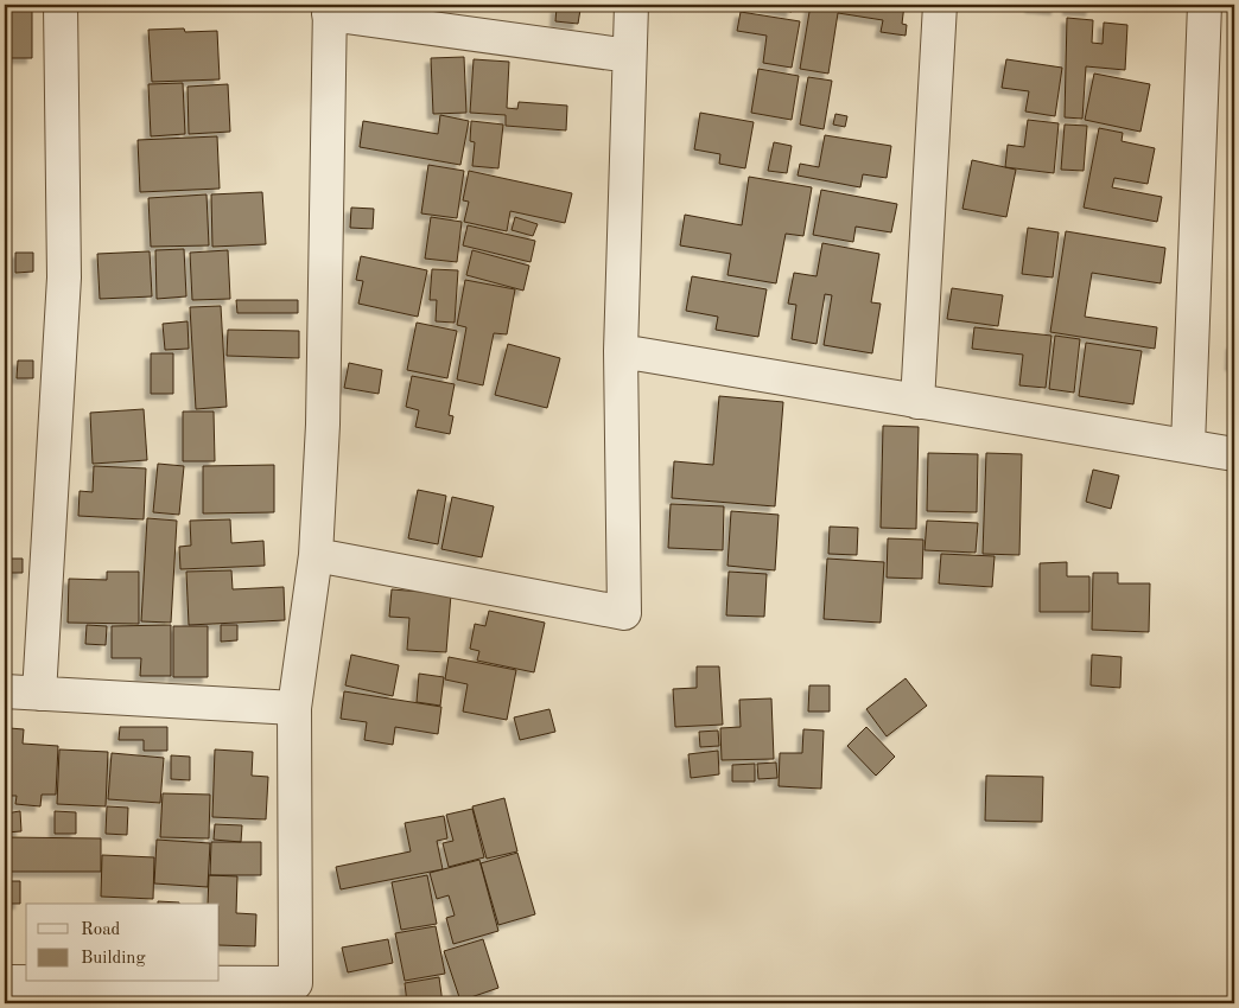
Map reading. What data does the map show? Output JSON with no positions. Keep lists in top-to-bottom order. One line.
{"legend":["Road","Building"]}
